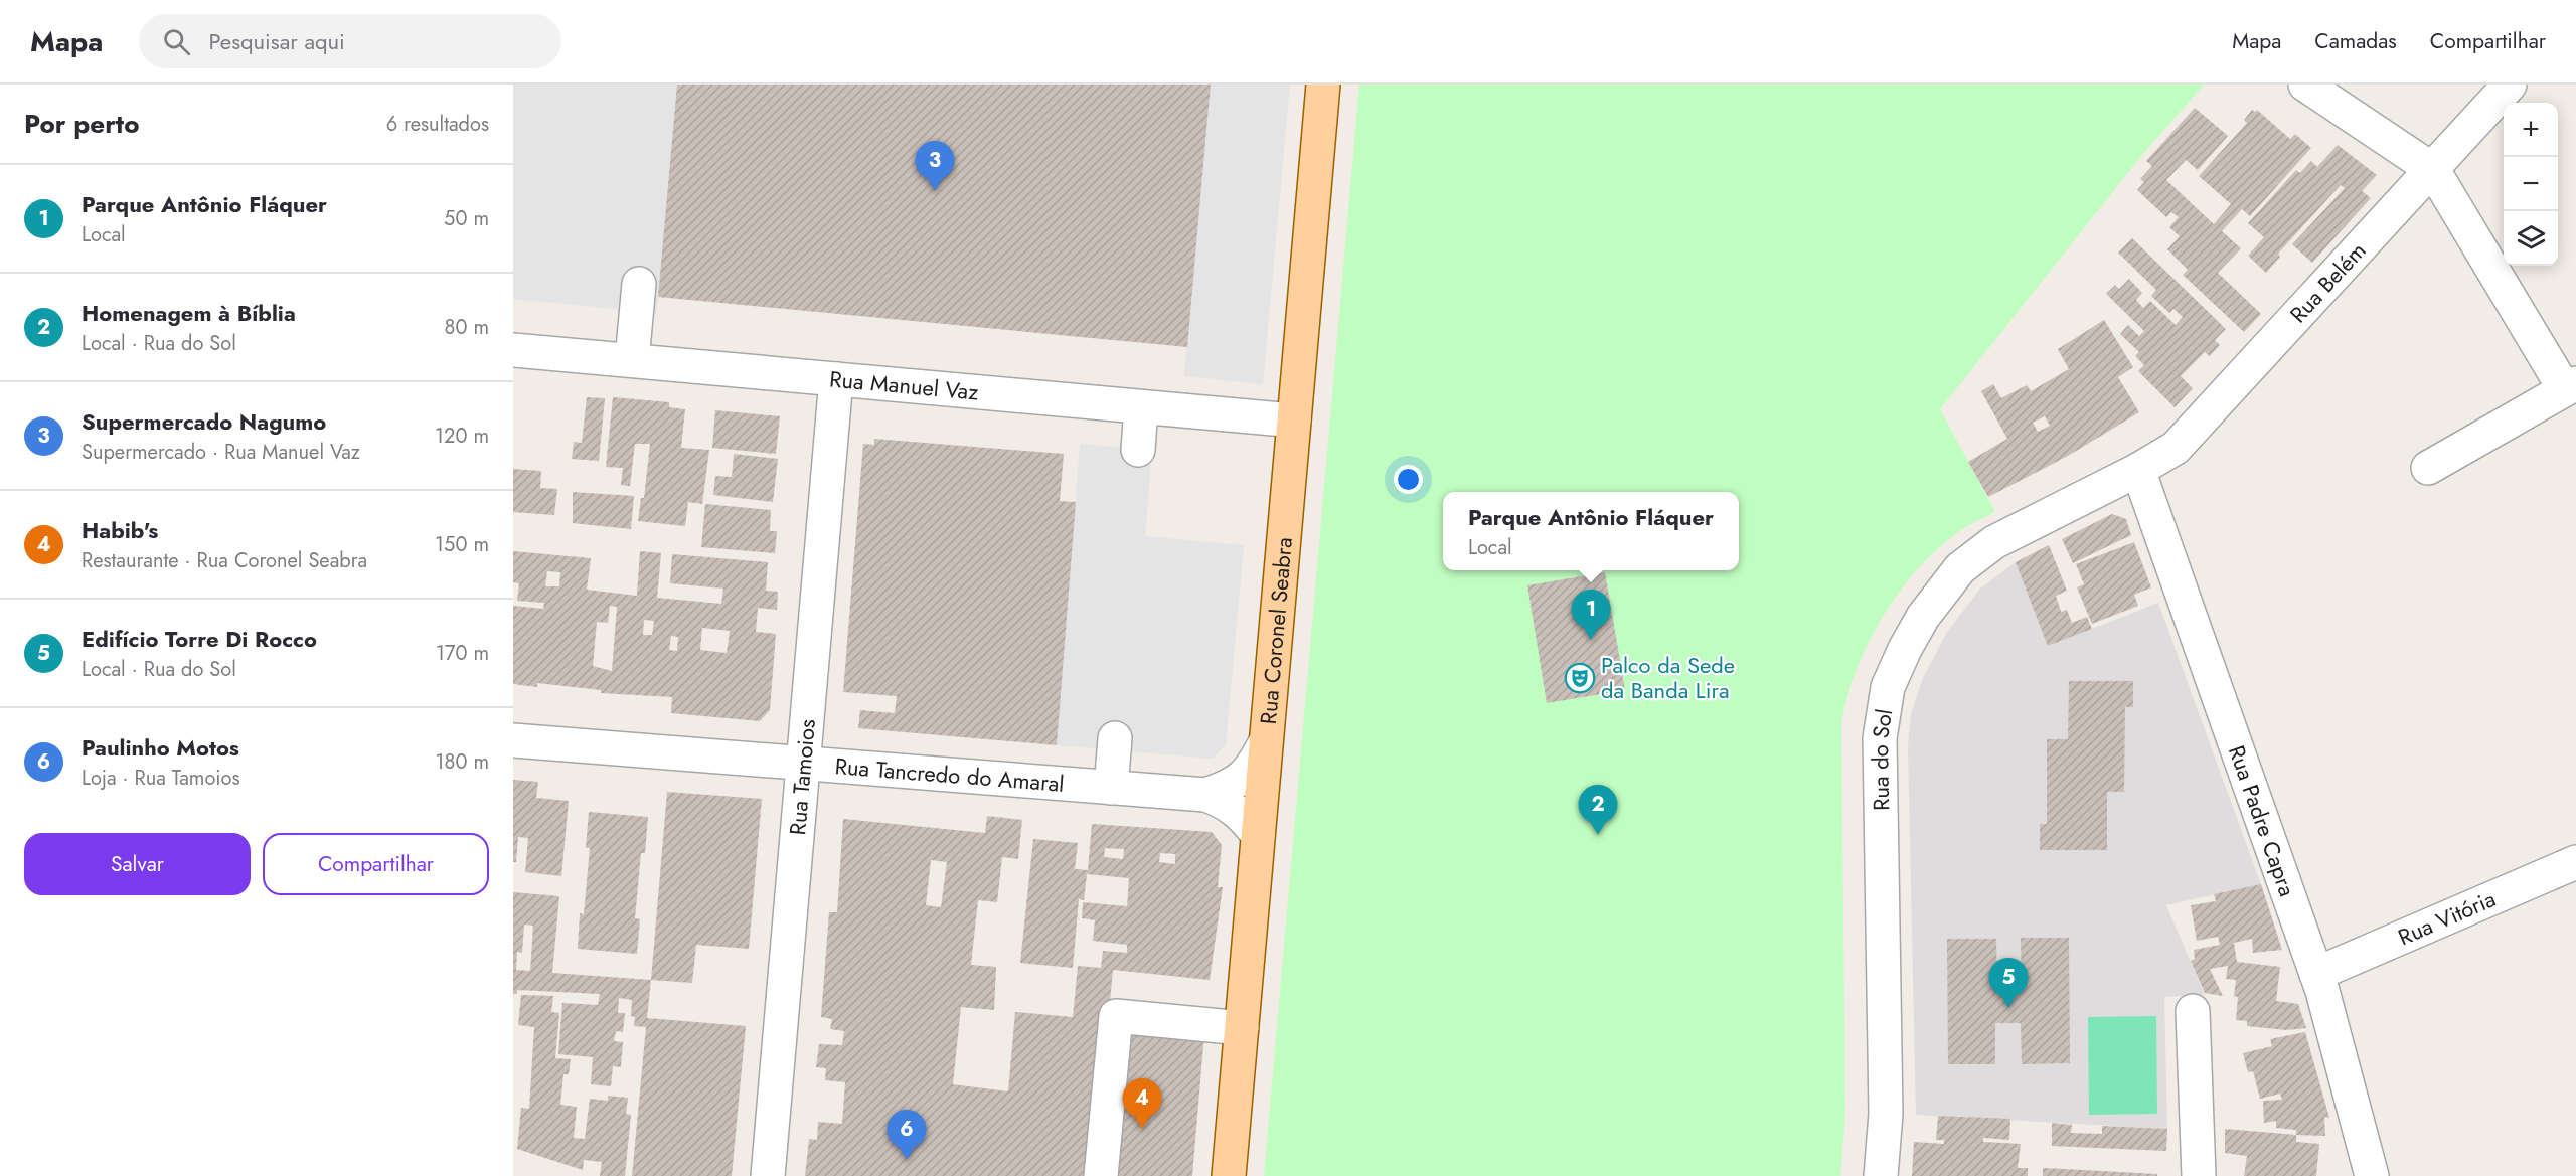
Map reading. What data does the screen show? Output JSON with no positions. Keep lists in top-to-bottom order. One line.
{"streets":{"main road":["Rua Coronel Seabra"],"street":["Rua Belém","Rua Manuel Vaz","Rua do Sol","Rua Tancredo do Amaral","Rua Tamoios","Rua Padre Capra","Rua Vitória"]},"crossings":[["Rua Belém","Rua do Sol"],["Rua Belém","Rua Padre Capra"],["Rua Manuel Vaz","Rua Coronel Seabra"],["Rua Manuel Vaz","Rua Tamoios"],["Rua Coronel Seabra","Rua Tancredo do Amaral"],["Rua do Sol","Rua Padre Capra"],["Rua Tancredo do Amaral","Rua Tamoios"],["Rua Padre Capra","Rua Vitória"]],"places":{"theatre":["Palco da Sede da Banda Lira"]},"page":{"header":"Mapa","search":"Pesquisar aqui","nav":["Mapa","Camadas","Compartilhar"],"heading":["Por perto","6 resultados"],"map_buttons":["+","−"],"pins":["3","1","2","5","4","6"],"list":[{"mark":"1","name":"Parque Antônio Fláquer","note":"Local","value":"50 m"},{"mark":"2","name":"Homenagem à Bíblia","note":"Local · Rua do Sol","value":"80 m"},{"mark":"3","name":"Supermercado Nagumo","note":"Supermercado · Rua Manuel Vaz","value":"120 m"},{"mark":"4","name":"Habib's","note":"Restaurante · Rua Coronel Seabra","value":"150 m"},{"mark":"5","name":"Edifício Torre Di Rocco","note":"Local · Rua do Sol","value":"170 m"},{"mark":"6","name":"Paulinho Motos","note":"Loja · Rua Tamoios","value":"180 m"}],"popup":["Parque Antônio Fláquer","Local"],"buttons":["Salvar","Compartilhar"]}}
